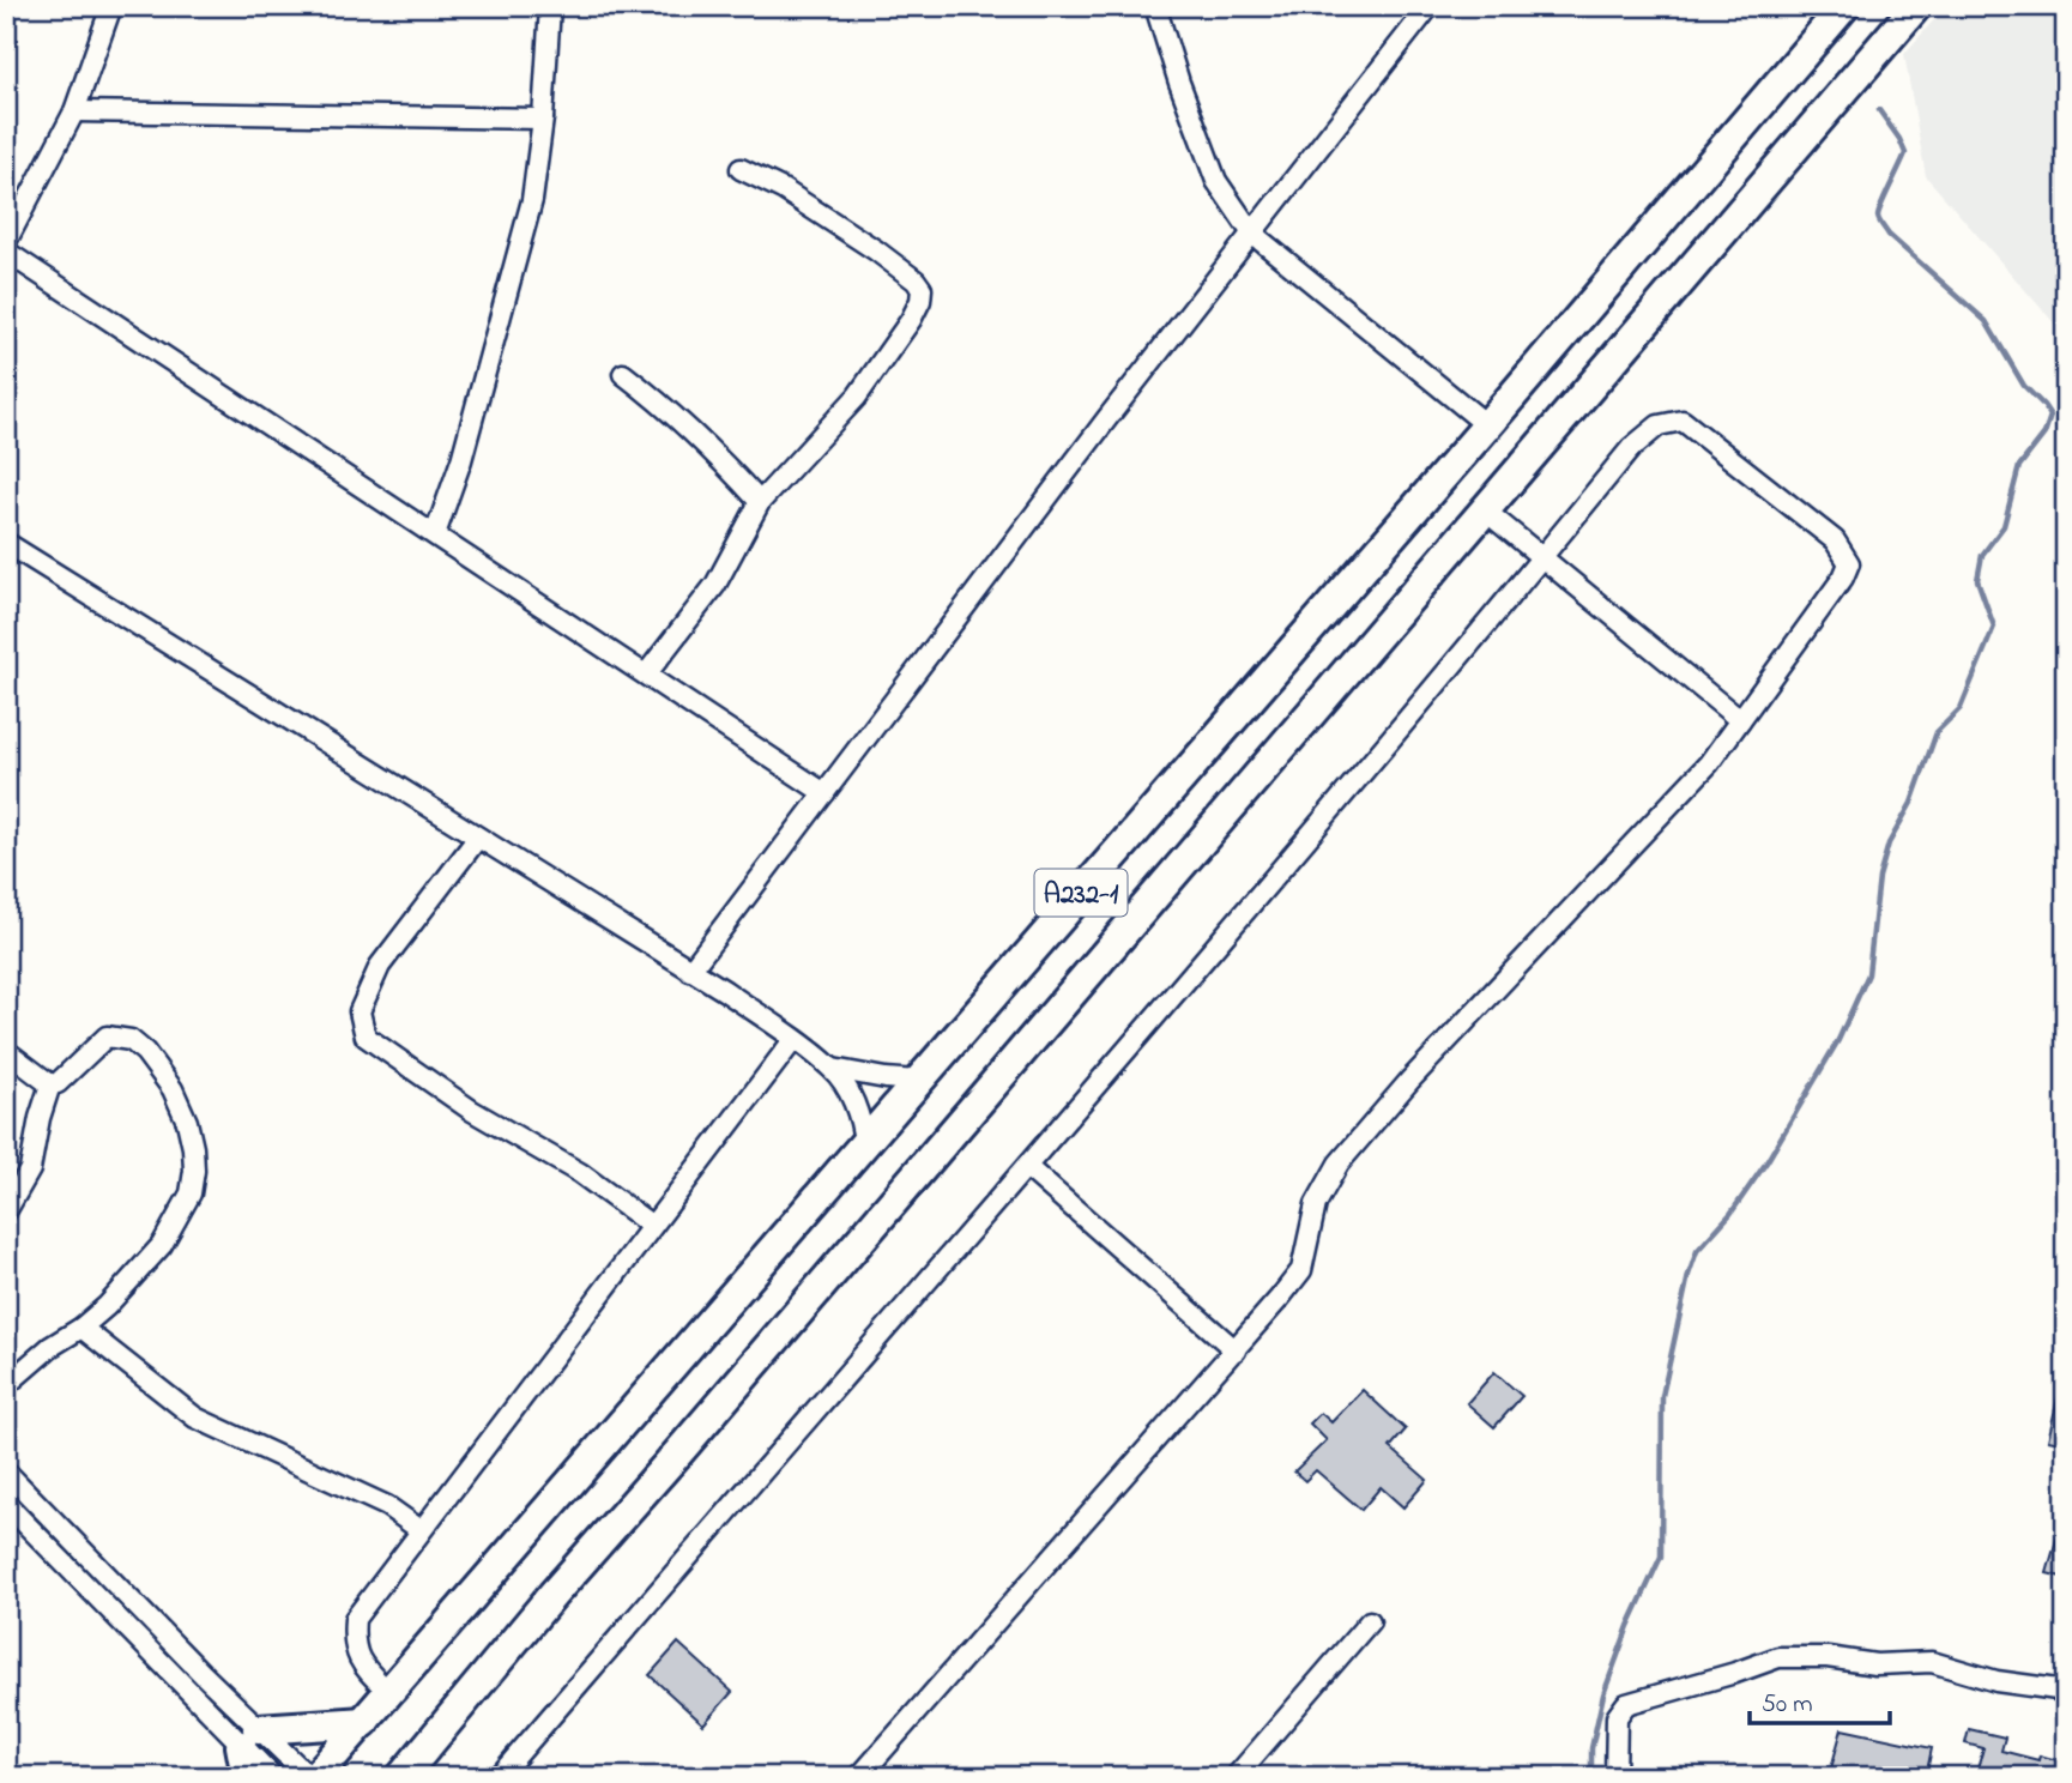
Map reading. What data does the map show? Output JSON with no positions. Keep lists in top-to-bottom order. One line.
{"streets":{"highway":["A232-1"]},"scale_bar":"50 m"}
